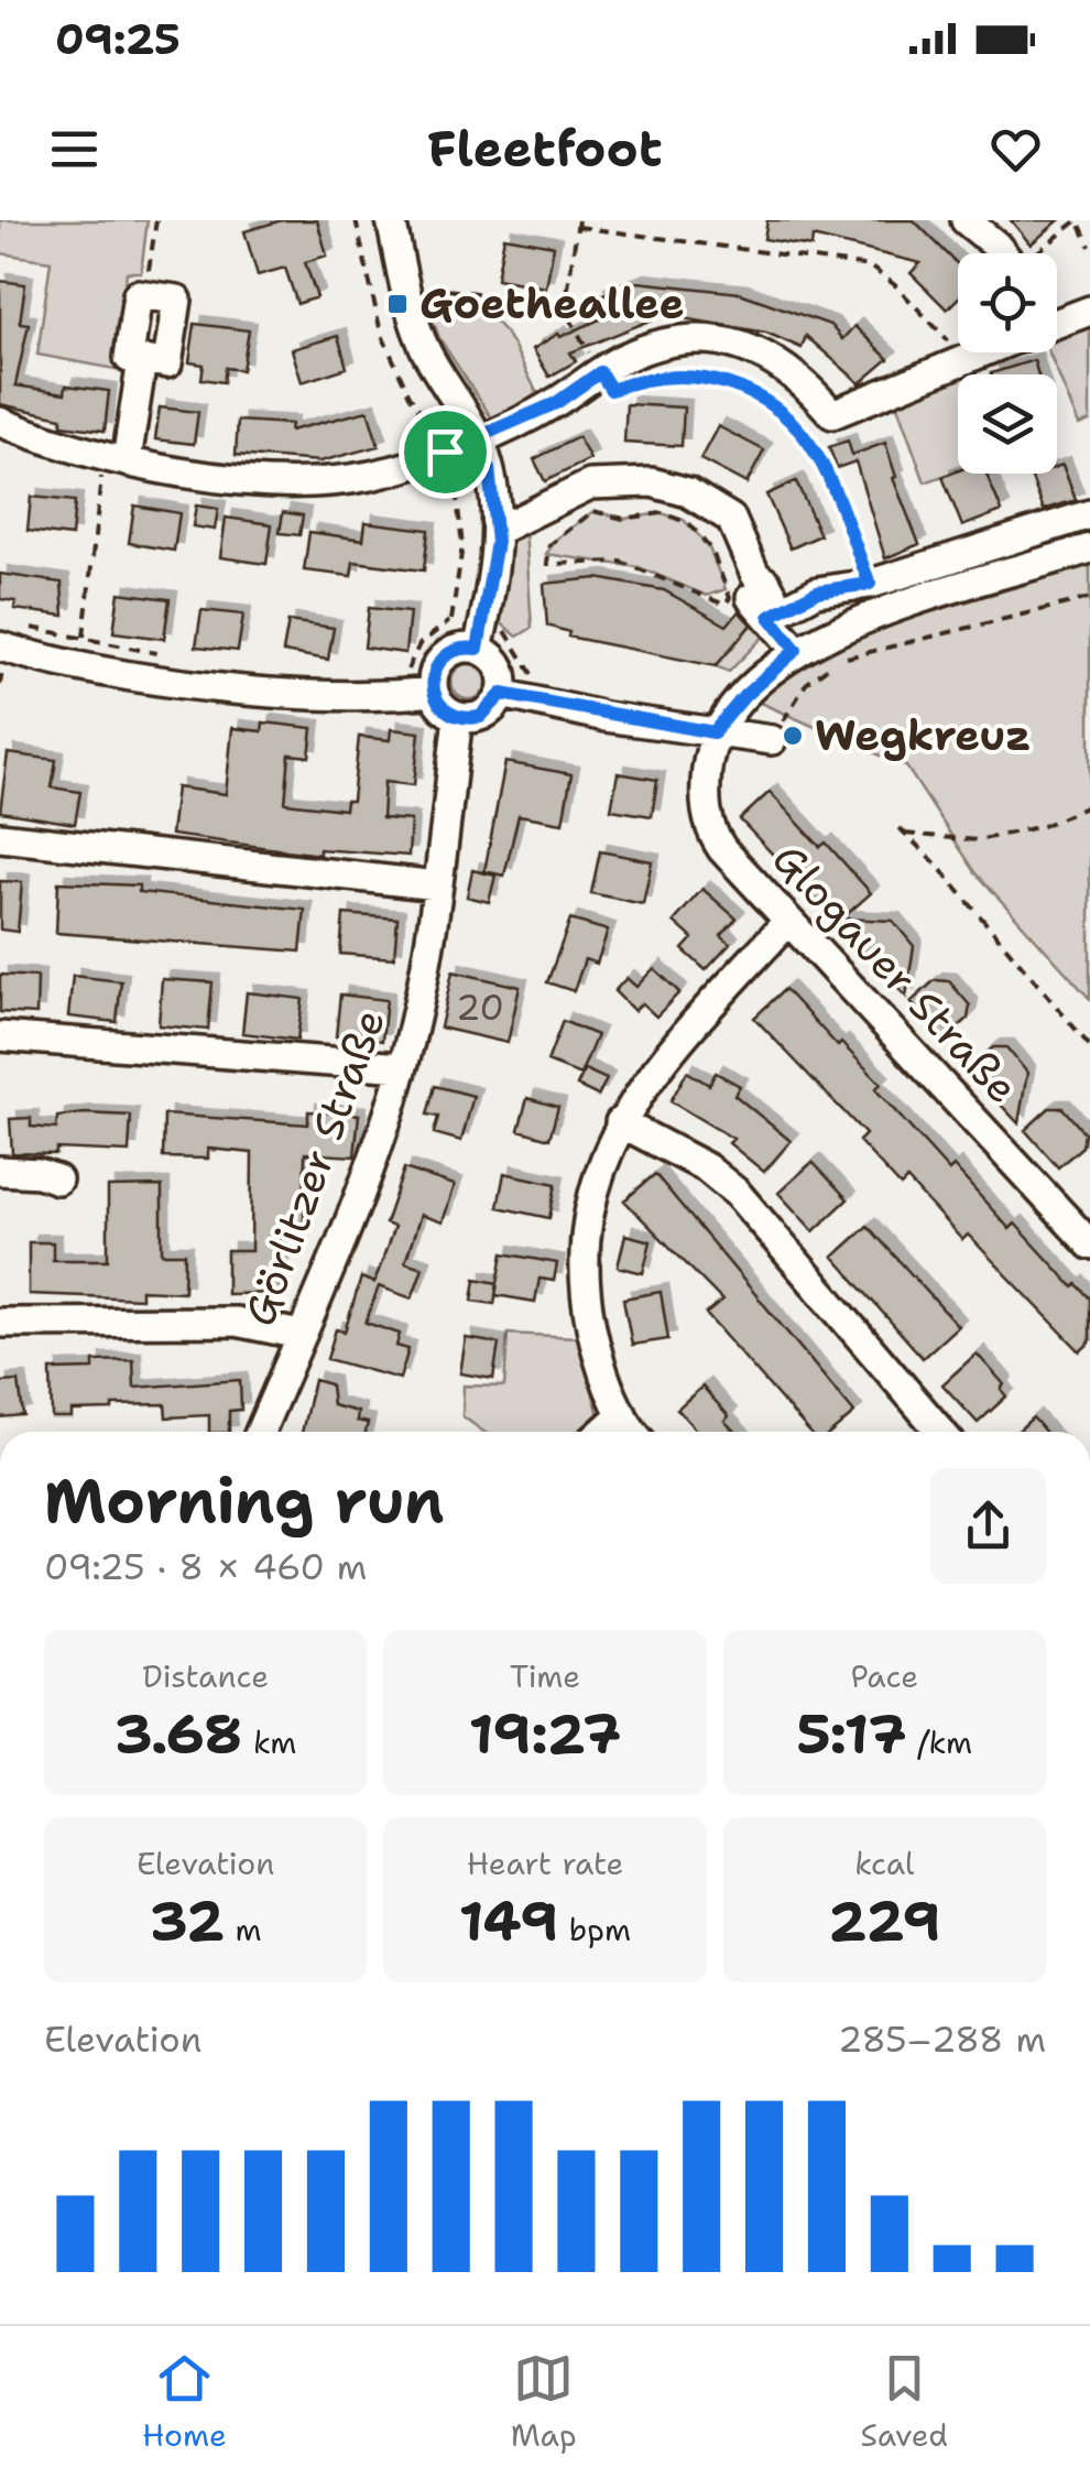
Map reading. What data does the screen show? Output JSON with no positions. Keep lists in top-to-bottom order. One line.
{"streets":{"street":["Glogauer Straße","Görlitzer Straße"]},"places":{"transit":["Goetheallee"],"other":["Wegkreuz"]},"house_numbers":["20"],"page":{"status":"09:25","header":"Fleetfoot","heading":["Morning run","09:25 · 8 × 460 m"],"stats":[["Distance","3.68 km"],["Time","19:27"],["Pace","5:17 /km"],["Elevation","32 m"],["Heart rate","149 bpm"],["kcal","229"]],"chart":["Elevation","285–288 m"],"tabs":["Home","Map","Saved"]}}
